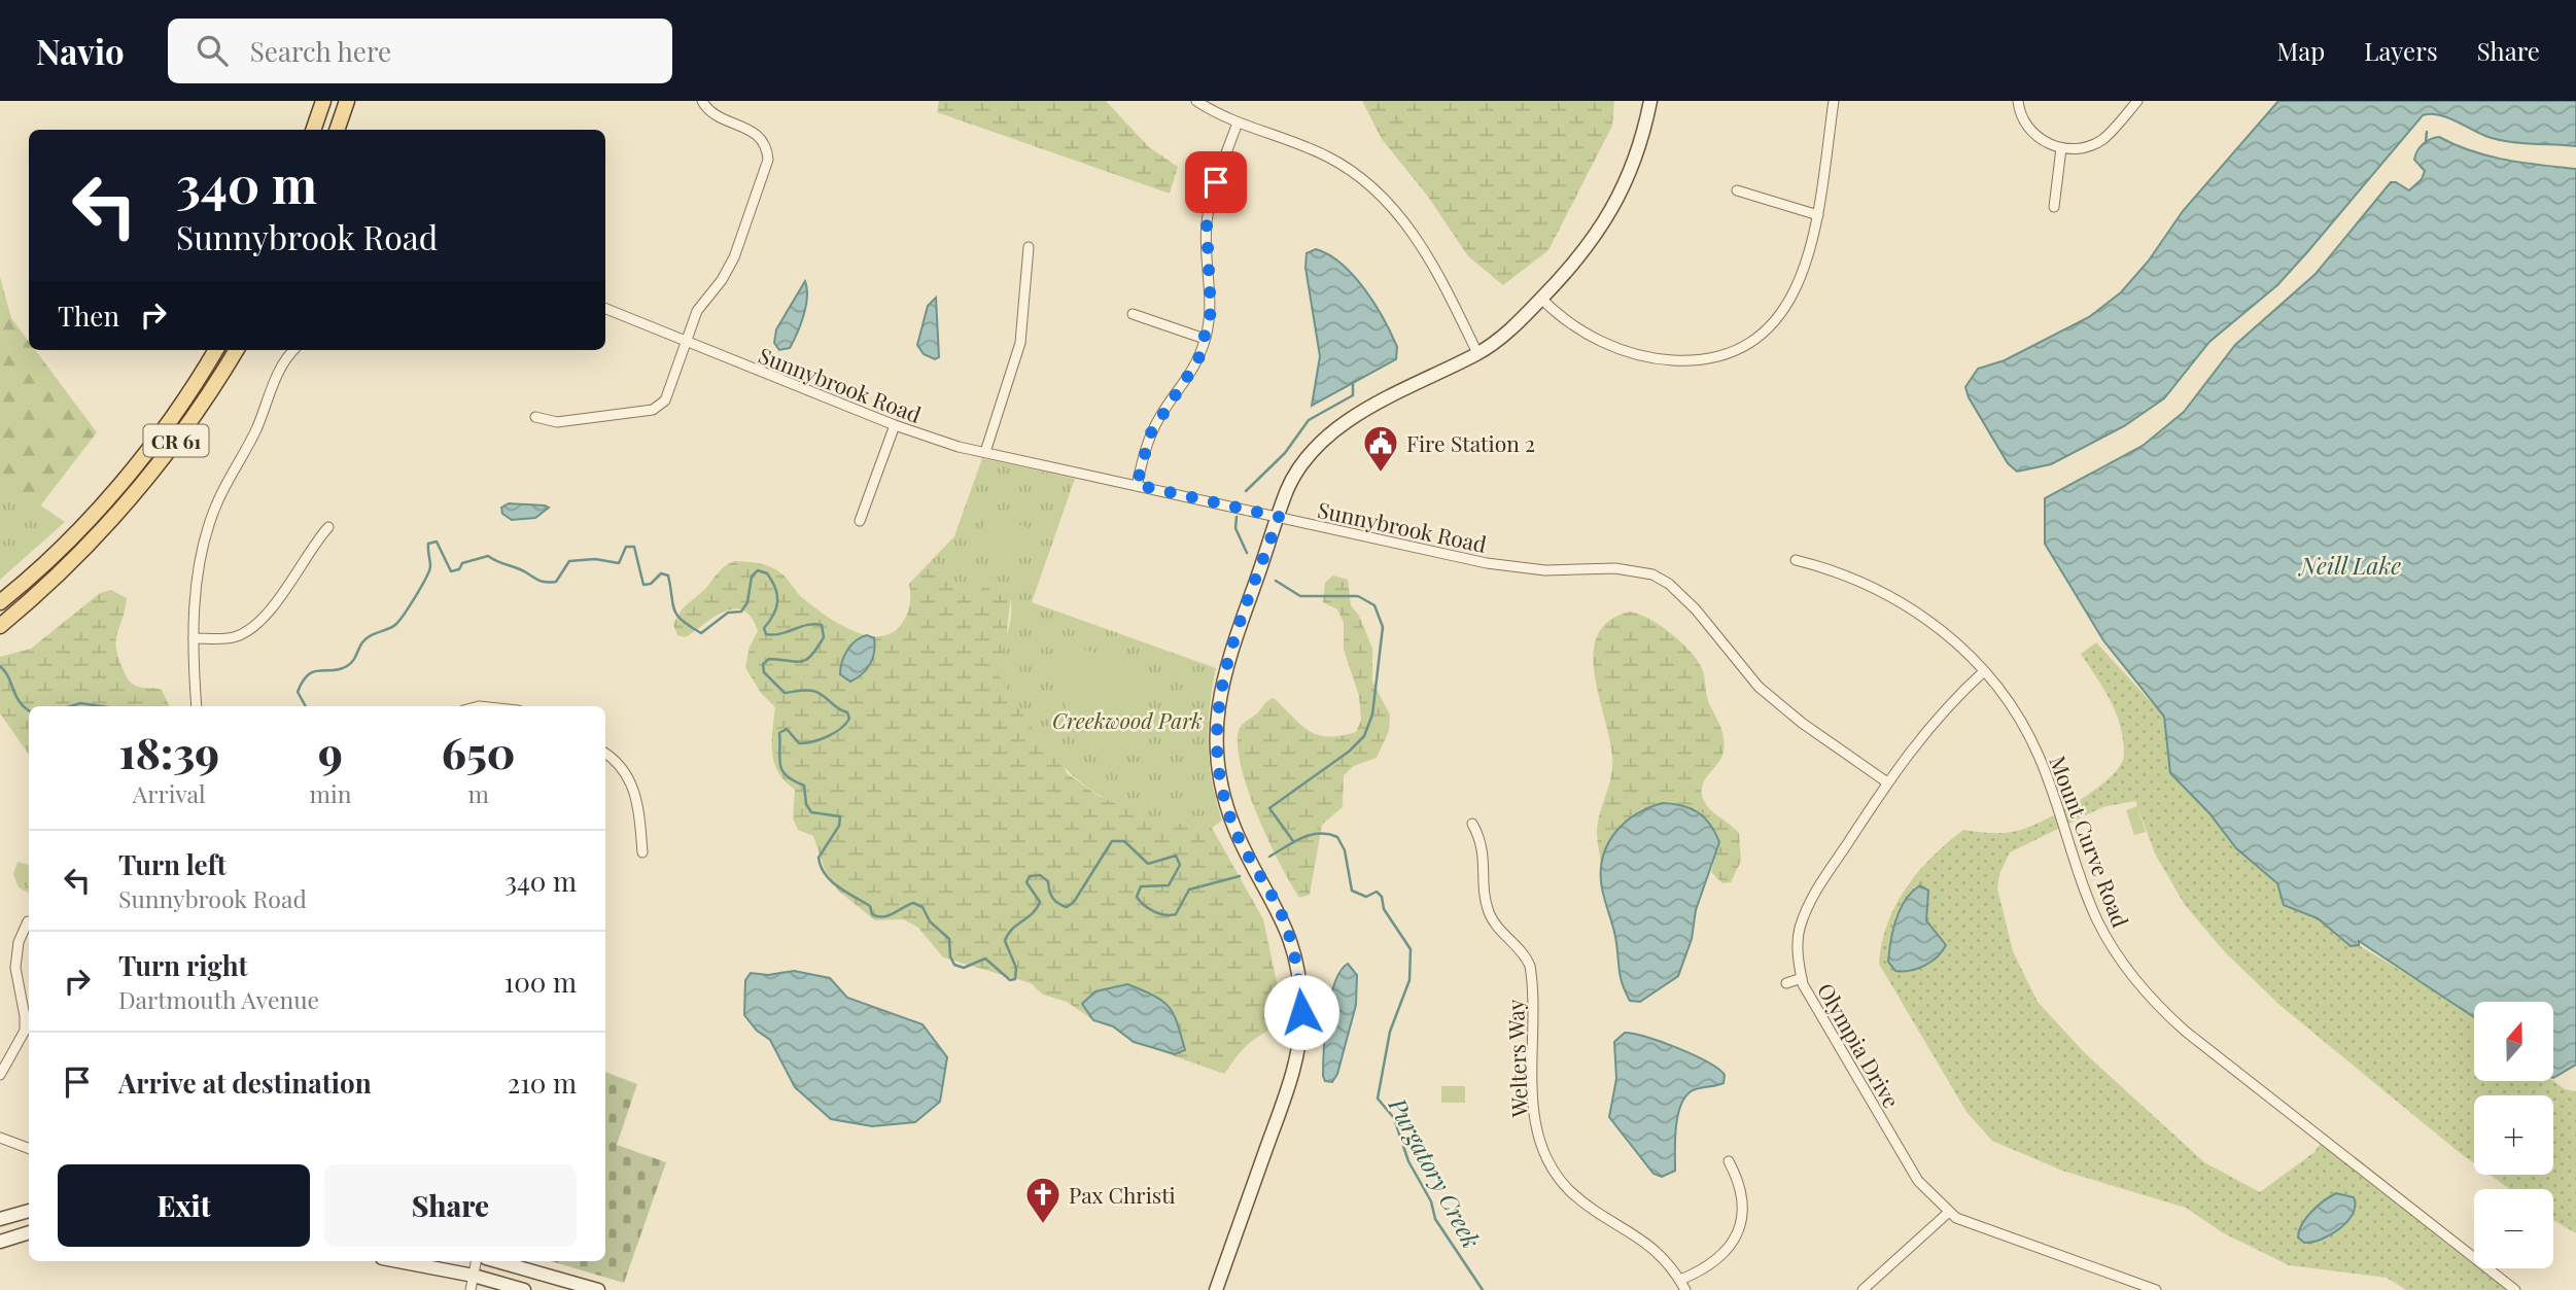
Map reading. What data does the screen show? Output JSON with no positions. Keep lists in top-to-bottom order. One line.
{"streets":{"main road":["CR 61"],"street":["Sunnybrook Road","Mount Curve Road","Olympia Drive","Welters Way"]},"crossings":[["Sunnybrook Road","Olympia Drive"],["Mount Curve Road","Olympia Drive"]],"water":["Neill Lake","Purgatory Creek"],"parks":["Creekwood Park"],"places":{"public building":["Fire Station 2"],"church":["Pax Christi"]},"north":"top","page":{"header":"Navio","search":"Search here","nav":["Map","Layers","Share"],"turn":["340 m","Sunnybrook Road"],"then":"Then","eta":["18:39","Arrival","9","min","650","m"],"list":[{"name":"Turn left","note":"Sunnybrook Road","value":"340 m"},{"name":"Turn right","note":"Dartmouth Avenue","value":"100 m"},{"name":"Arrive at destination","value":"210 m"}],"map_buttons":["+","−"],"buttons":["Exit","Share"]}}
